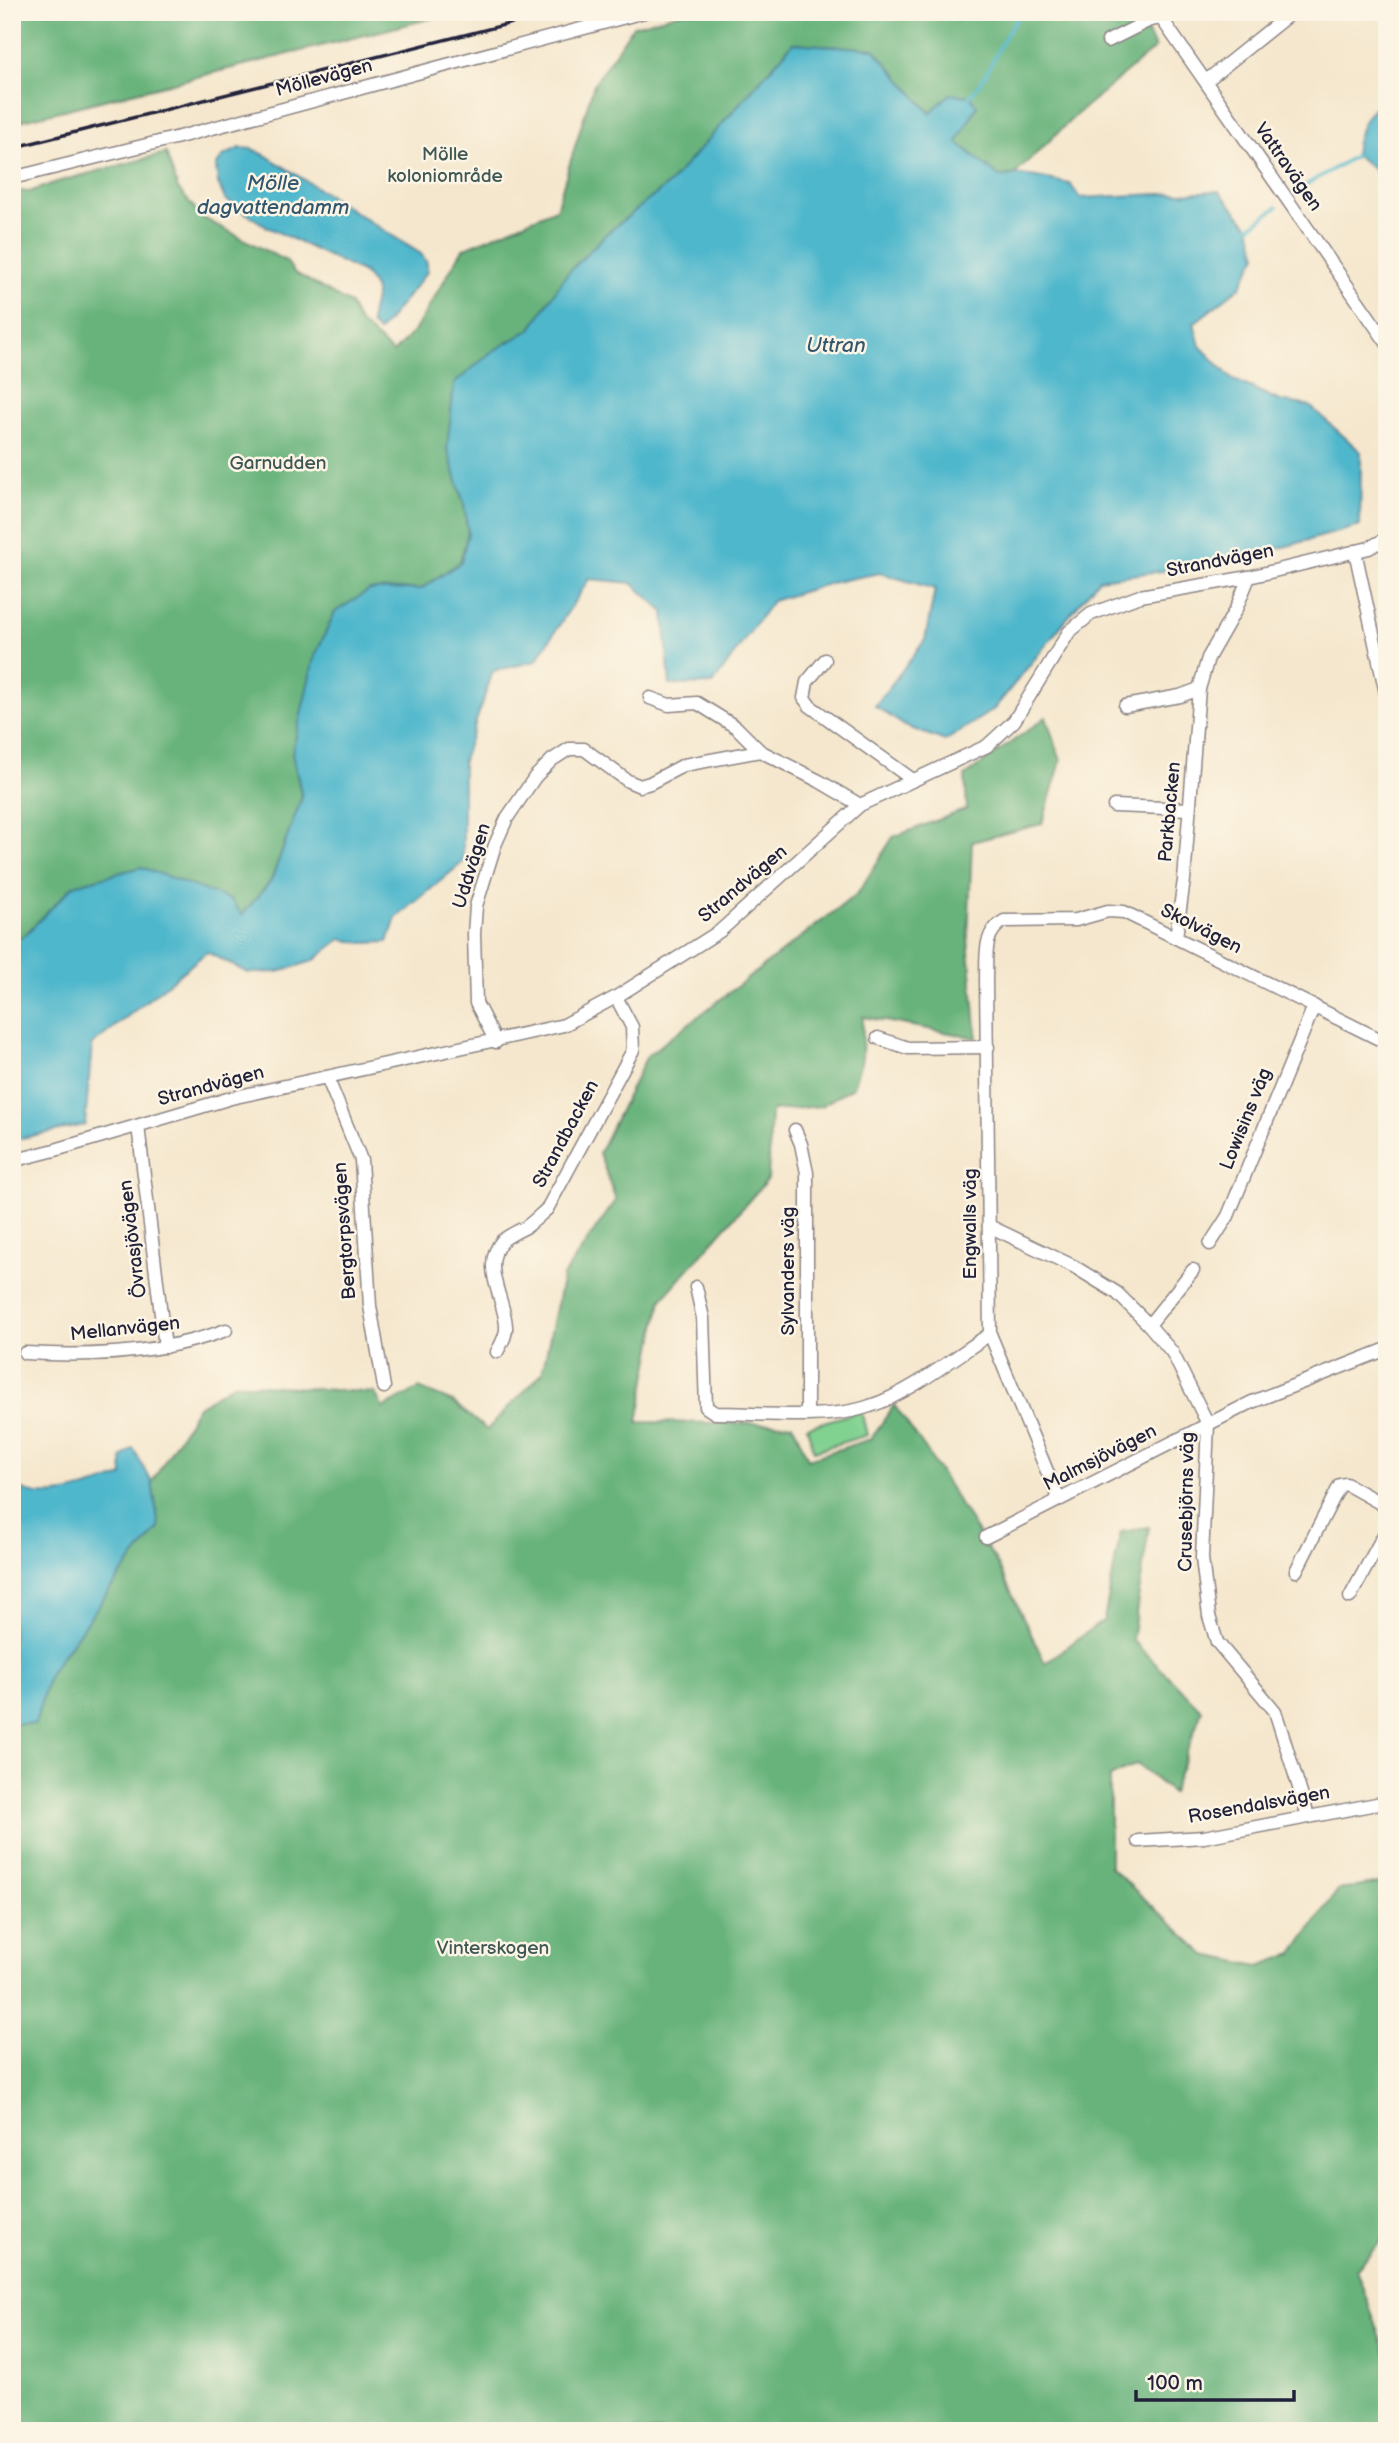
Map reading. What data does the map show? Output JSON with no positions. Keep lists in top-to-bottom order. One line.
{"streets":{"street":["Möllevägen","Vattravägen","Strandvägen","Parkbacken","Uddvägen","Skolvägen","Lowisins väg","Strandbacken","Engwalls väg","Bergtorpsvägen","Övrasjövägen","Sylvanders väg","Mellanvägen","Malmsjövägen","Crusebjörns väg","Rosendalsvägen"]},"crossings":[["Strandvägen","Parkbacken"],["Strandvägen","Uddvägen"],["Strandvägen","Strandbacken"],["Strandvägen","Bergtorpsvägen"],["Strandvägen","Övrasjövägen"],["Parkbacken","Skolvägen"],["Skolvägen","Lowisins väg"],["Skolvägen","Engwalls väg"],["Engwalls väg","Malmsjövägen"],["Engwalls väg","Crusebjörns väg"],["Övrasjövägen","Mellanvägen"],["Malmsjövägen","Crusebjörns väg"],["Crusebjörns väg","Rosendalsvägen"]],"water":["Mölle dagvattendamm","Uttran"],"parks":["Mölle koloniområde","Garnudden","Vinterskogen"],"scale_bar":"100 m"}
